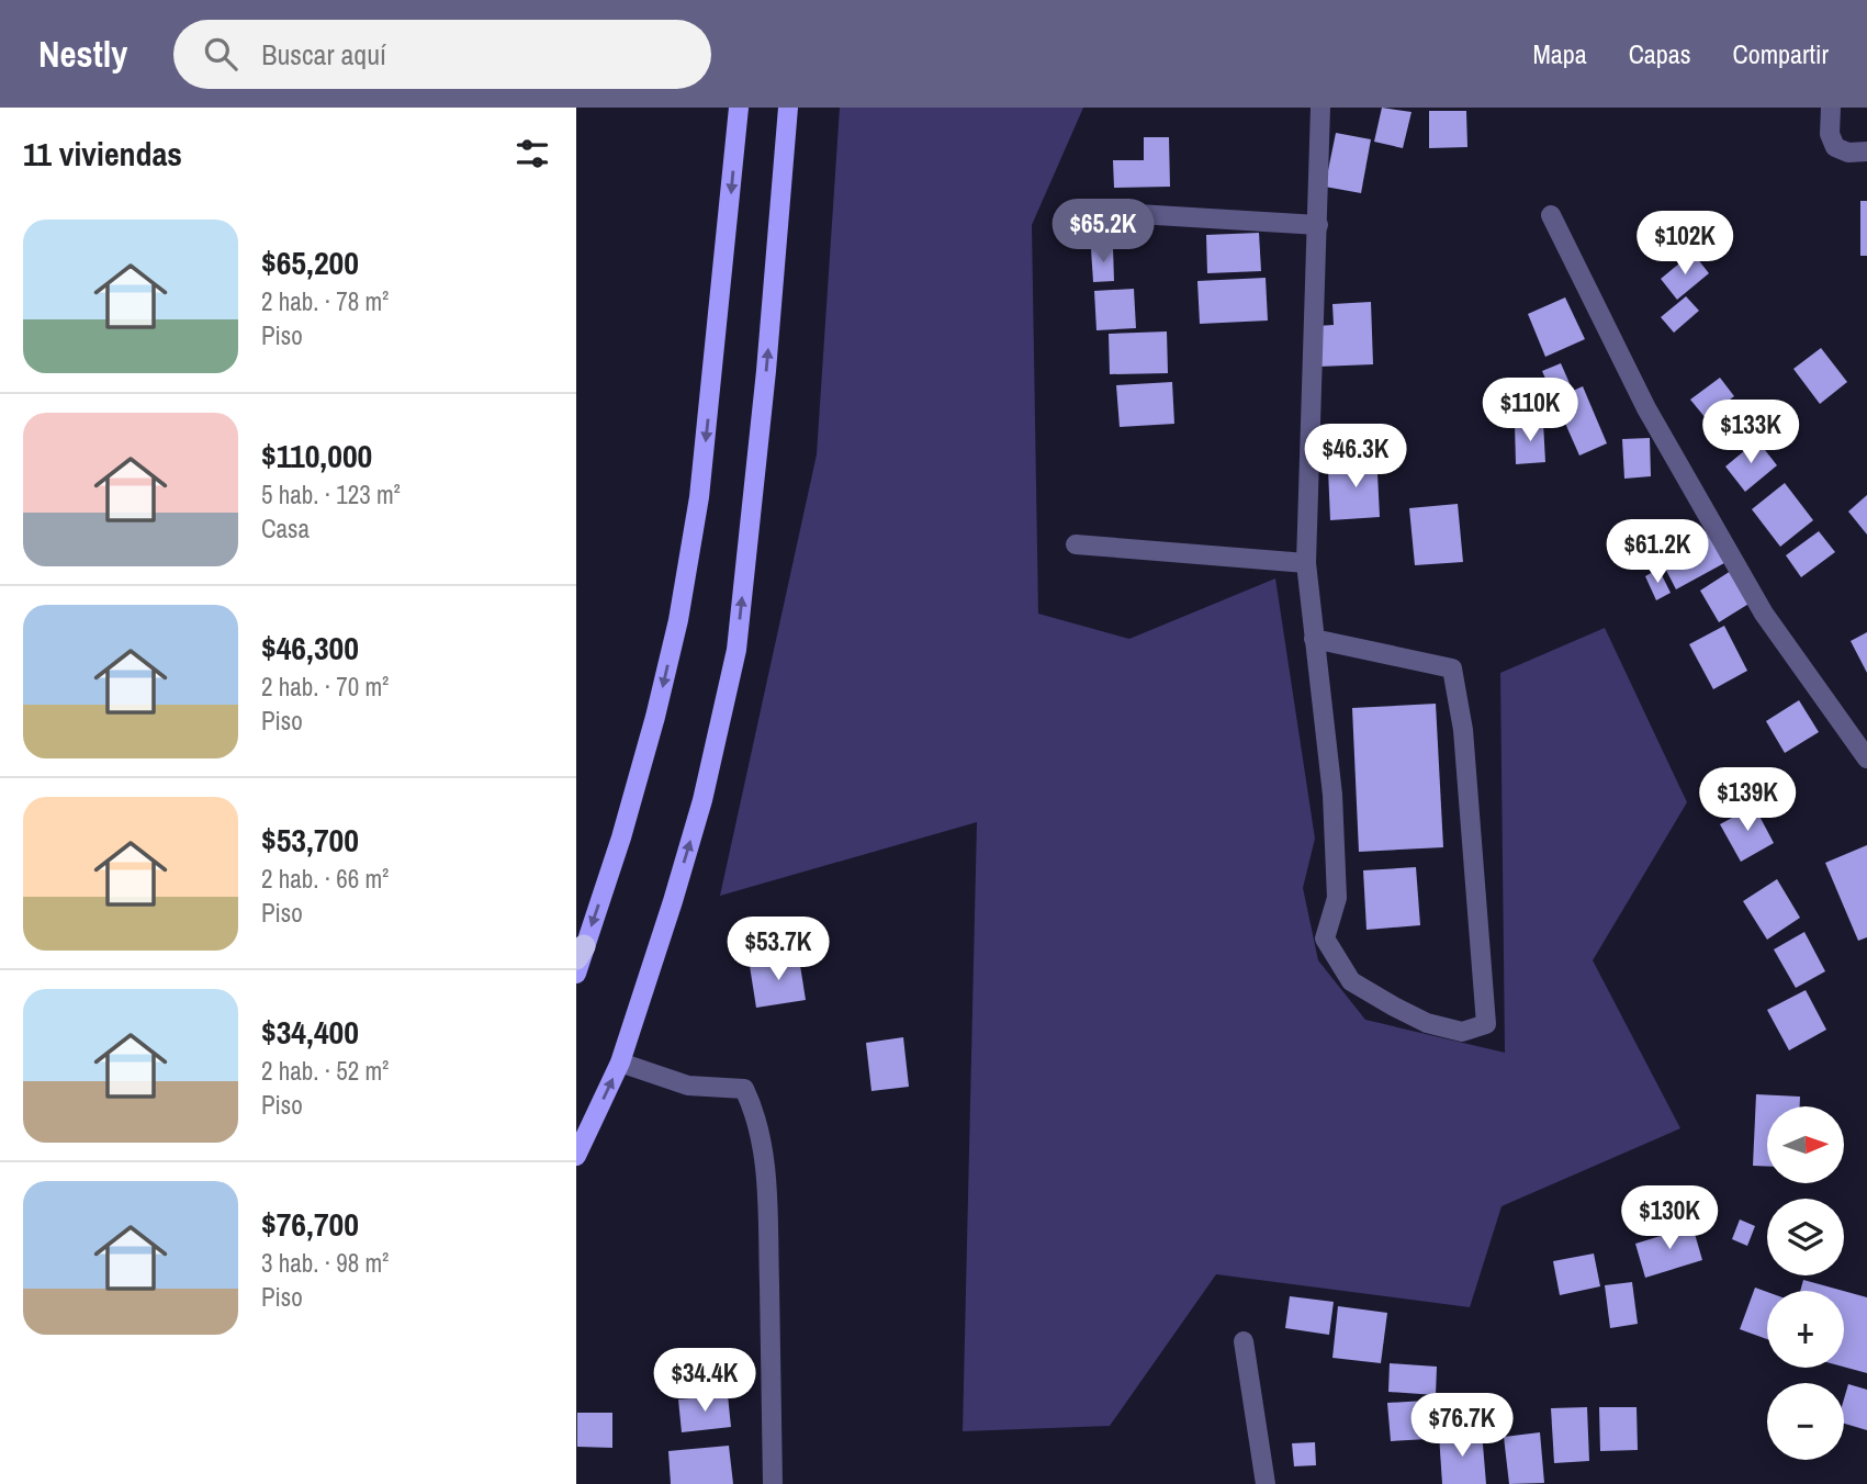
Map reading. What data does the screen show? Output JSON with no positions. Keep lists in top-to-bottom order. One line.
{"north":"right","page":{"header":"Nestly","search":"Buscar aquí","nav":["Mapa","Capas","Compartir"],"heading":"11 viviendas","price":["$65.2K","$102K","$110K","$133K","$46.3K","$61.2K","$139K","$53.7K","$130K","$34.4K","$76.7K"],"list":[{"name":"$65,200","note":"2 hab. · 78 m² · Piso"},{"name":"$110,000","note":"5 hab. · 123 m² · Casa"},{"name":"$46,300","note":"2 hab. · 70 m² · Piso"},{"name":"$53,700","note":"2 hab. · 66 m² · Piso"},{"name":"$34,400","note":"2 hab. · 52 m² · Piso"},{"name":"$76,700","note":"3 hab. · 98 m² · Piso"}],"map_buttons":["+","−"]}}
